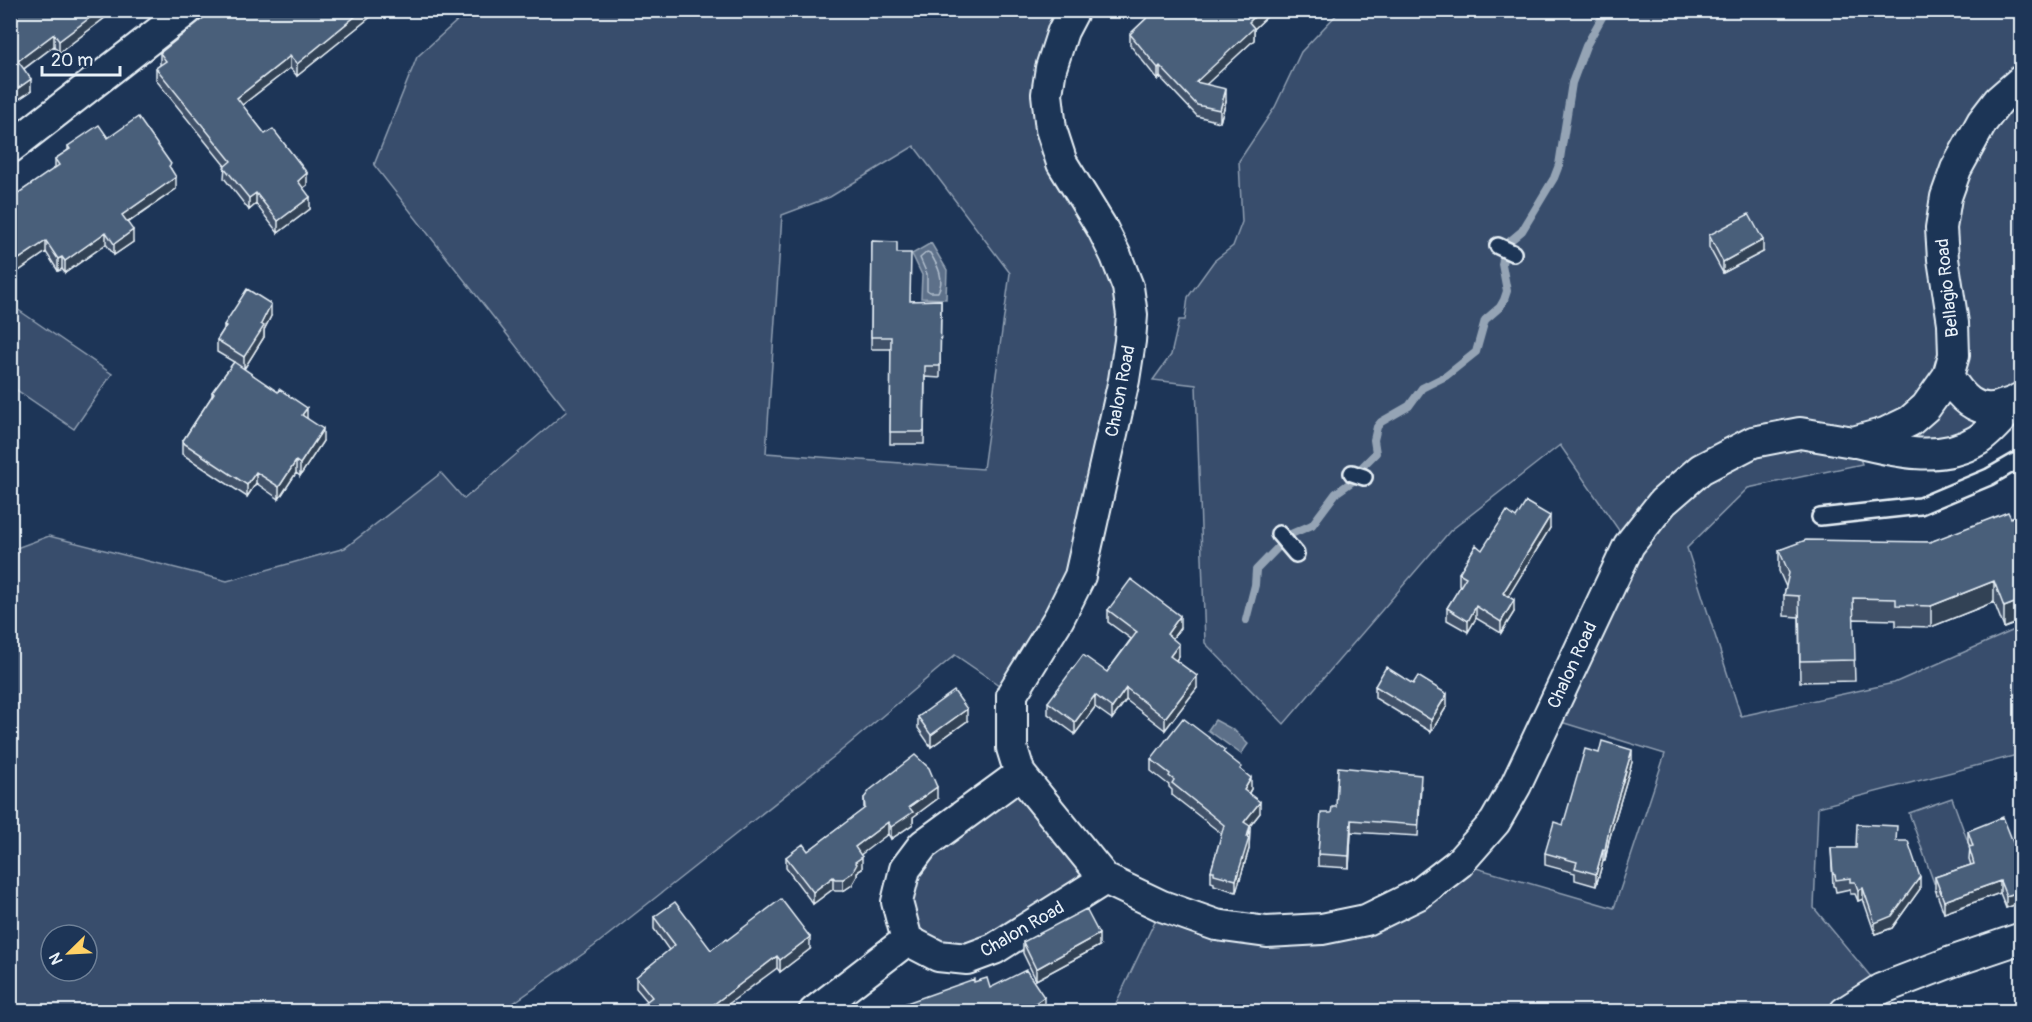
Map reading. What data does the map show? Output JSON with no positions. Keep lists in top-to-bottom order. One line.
{"streets":{"street":["Bellagio Road","Chalon Road"]},"crossings":[["Bellagio Road","Chalon Road"]],"scale_bar":"20 m","north":"bottom left"}
